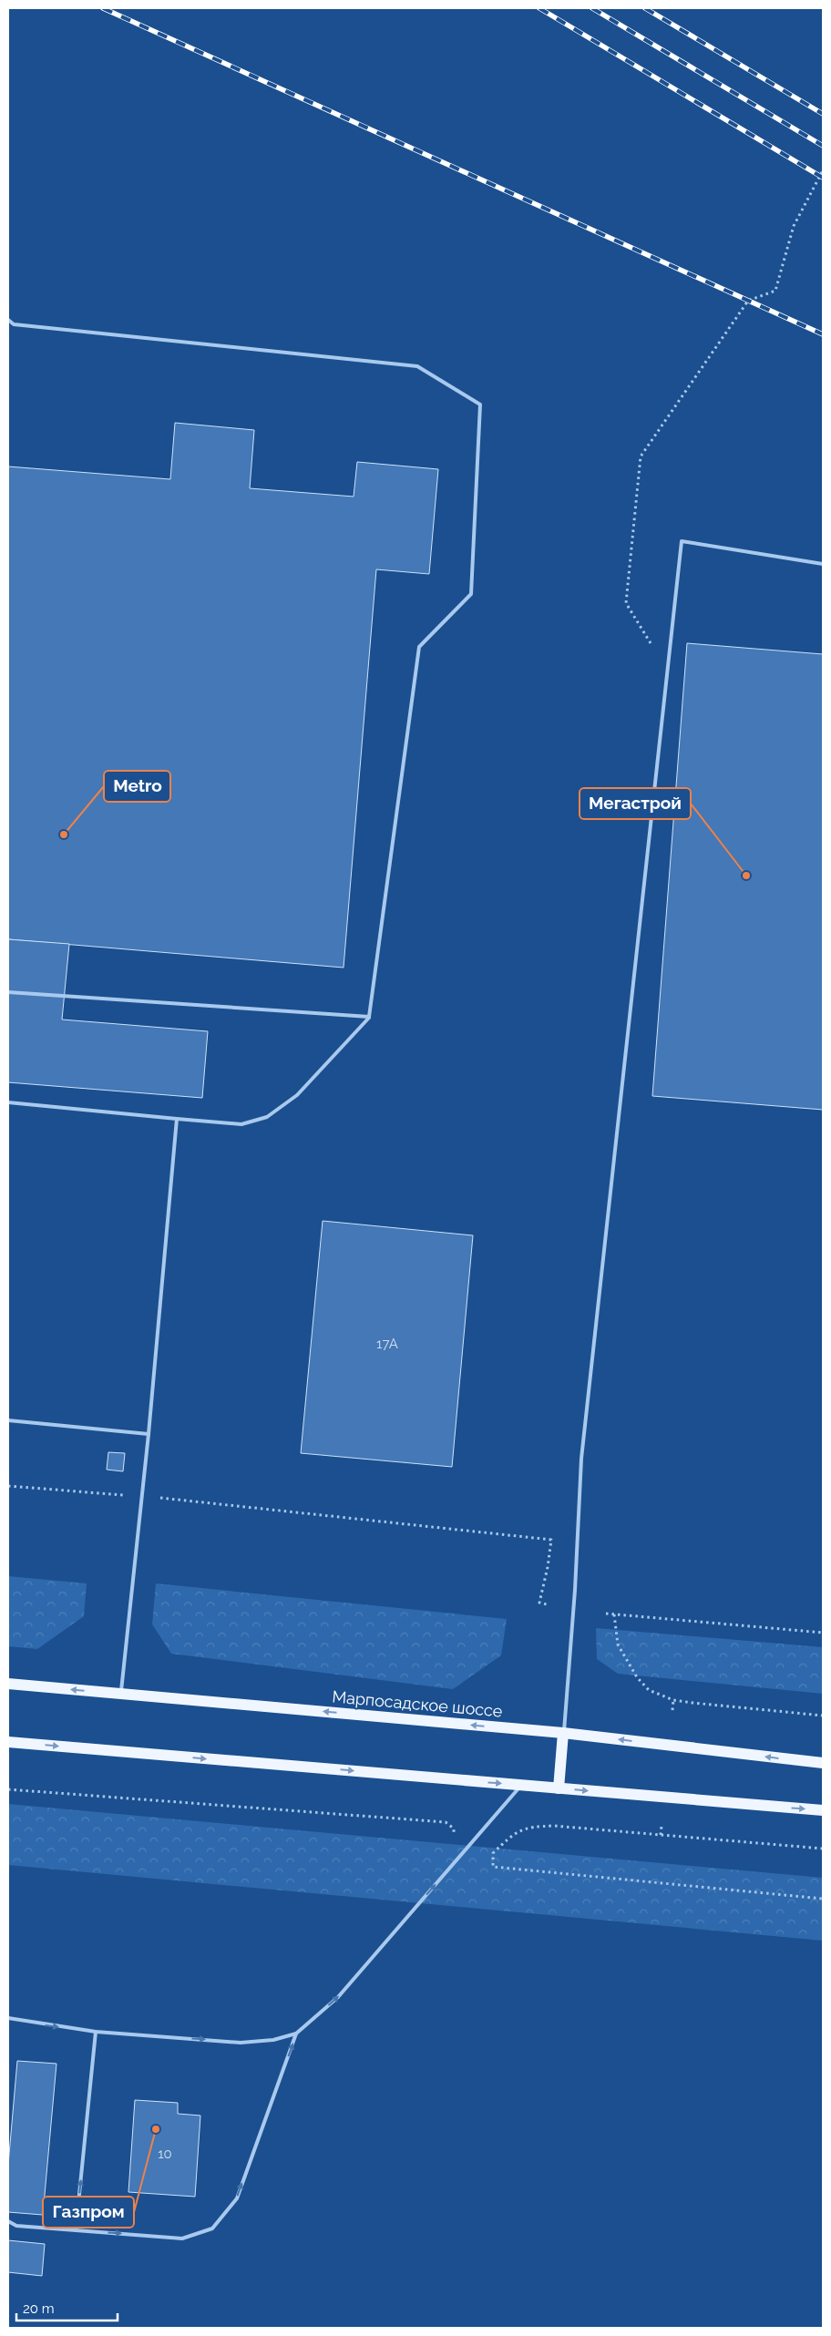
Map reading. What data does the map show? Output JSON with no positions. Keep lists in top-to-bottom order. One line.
{"streets":{"main road":["Марпосадское шоссе"]},"places":["Metro","Мегастрой","Газпром"],"house_numbers":["17А","10"],"scale_bar":"20 m"}
